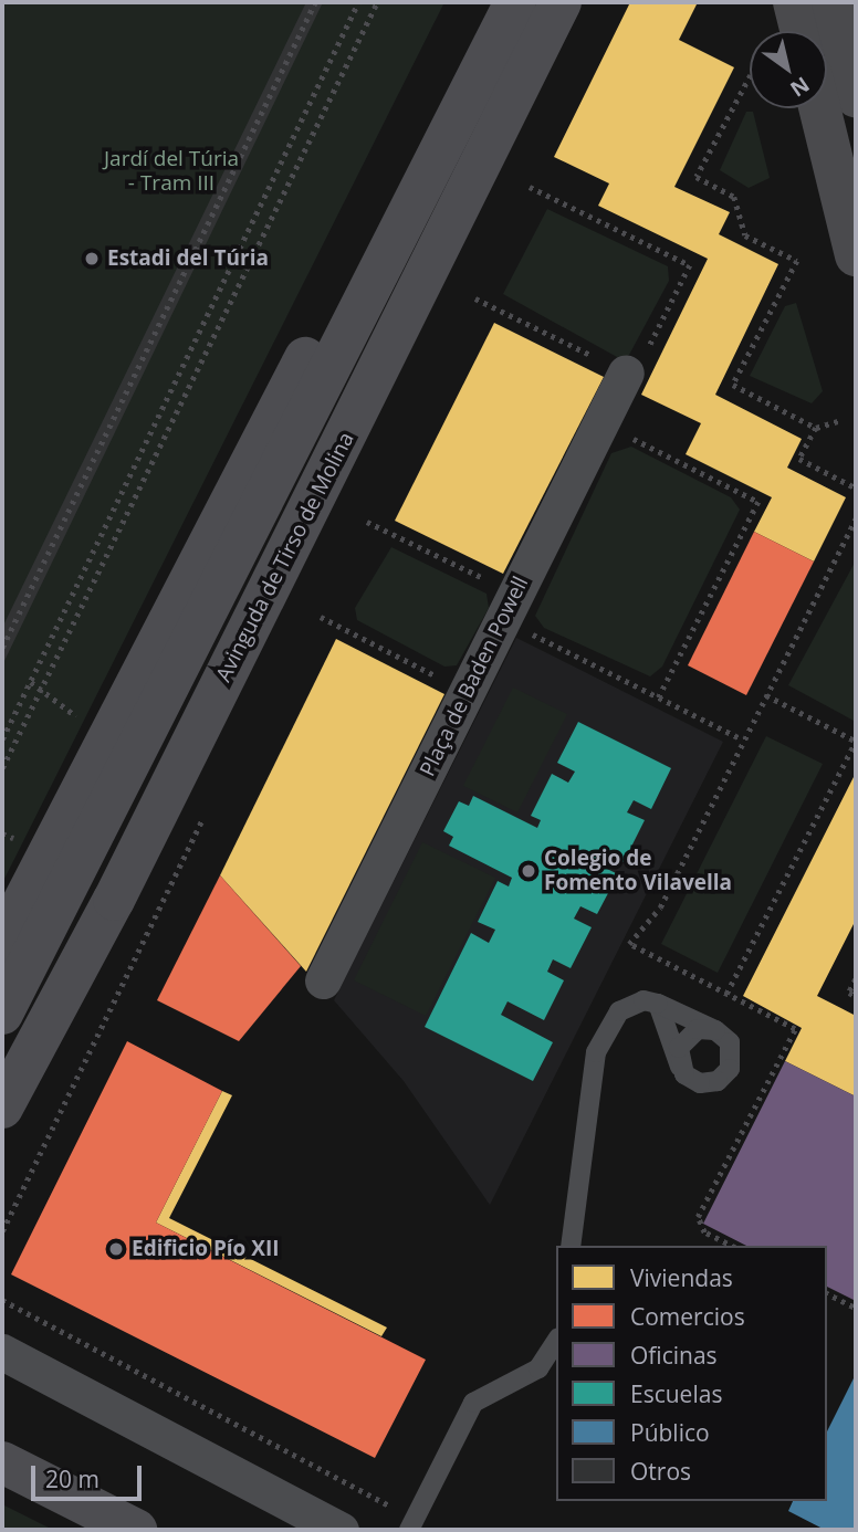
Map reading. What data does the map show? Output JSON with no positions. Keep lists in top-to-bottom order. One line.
{"streets":{"main road":["Avinguda de Tirso de Molina"],"street":["Plaça de Baden Powell"]},"parks":["Jardí del Túria - Tram III"],"places":["Estadi del Túria","Colegio de Fomento Vilavella","Edificio Pío XII"],"legend":["Viviendas","Comercios","Oficinas","Escuelas","Público","Otros"],"scale_bar":"20 m","north":"bottom right"}
